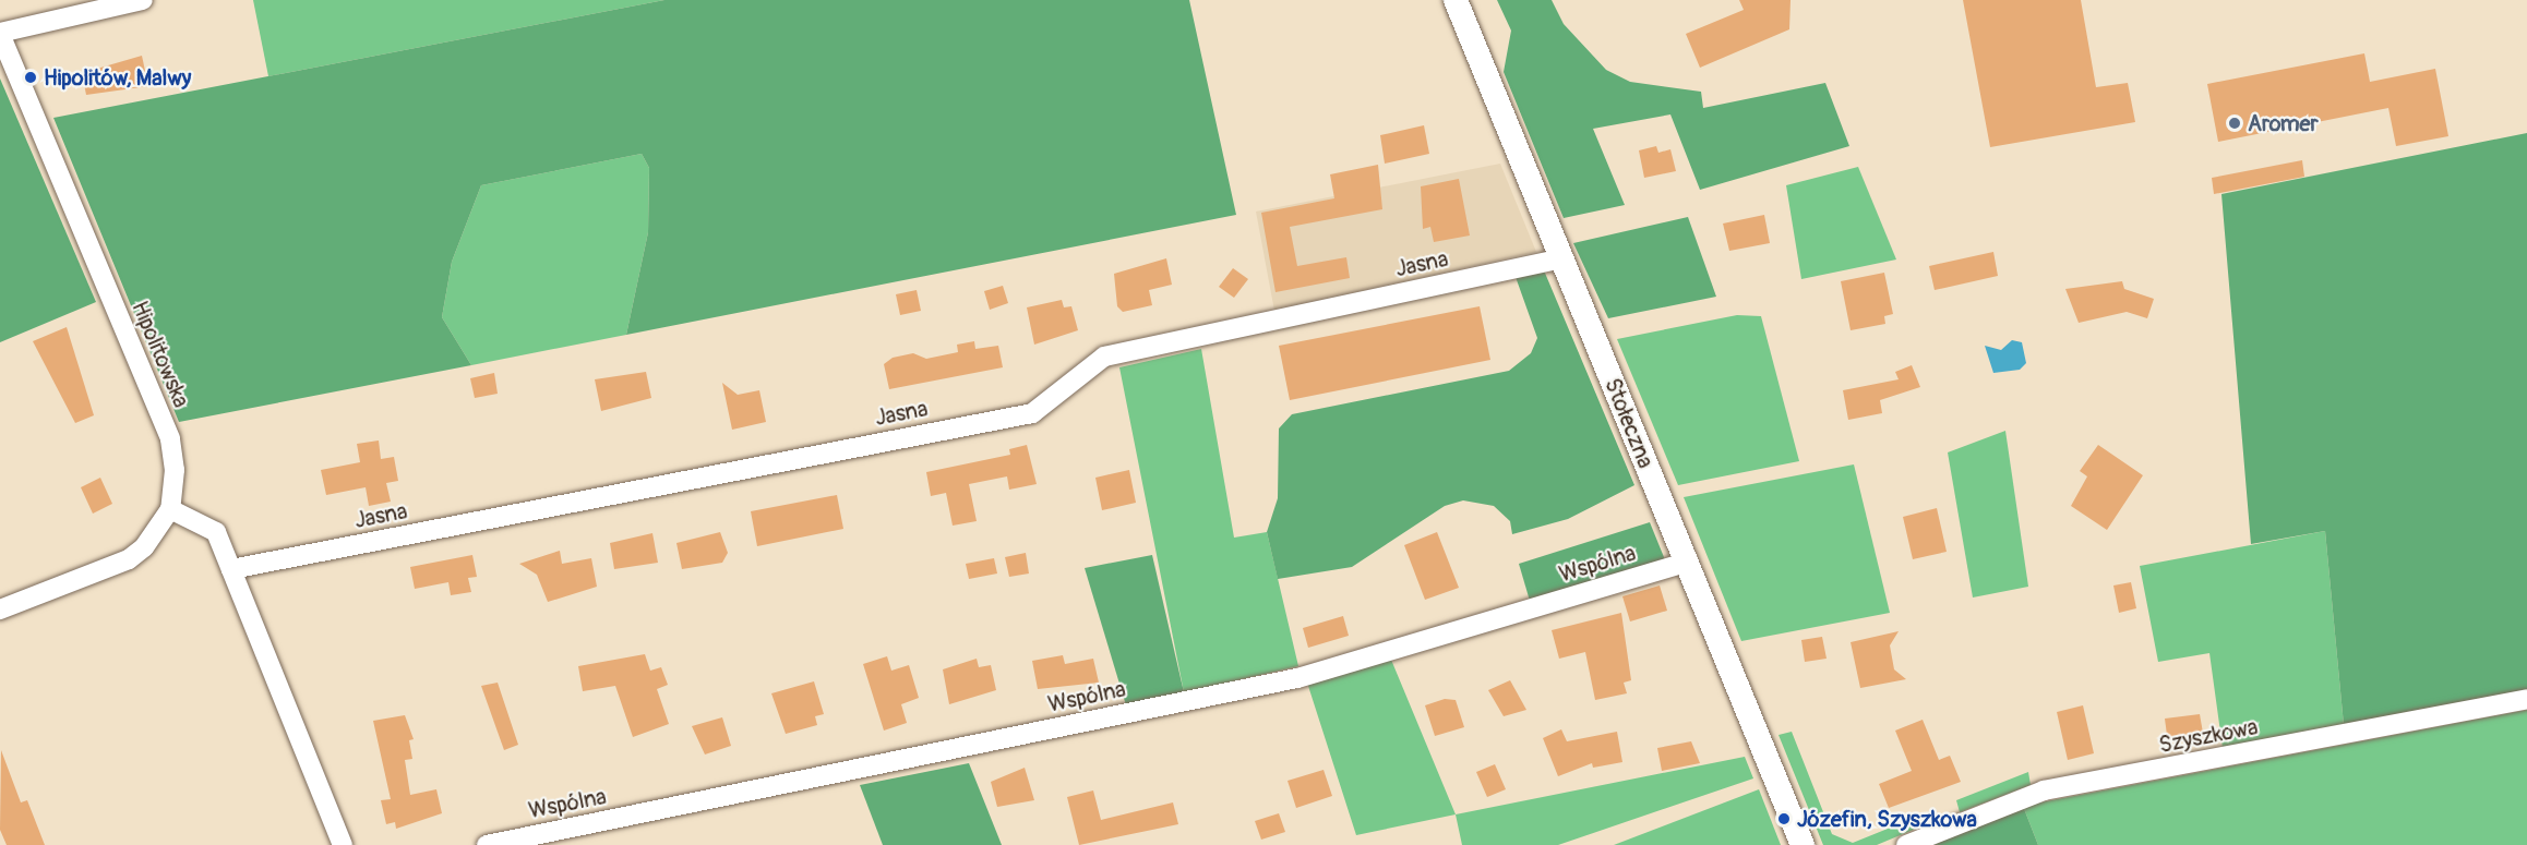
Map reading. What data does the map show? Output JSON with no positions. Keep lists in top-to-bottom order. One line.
{"streets":{"street":["Jasna","Hipolitowska","Stołeczna","Wspólna","Szyszkowa"]},"crossings":[["Jasna","Stołeczna"],["Stołeczna","Wspólna"]],"places":["Hipolitów, Malwy","Aromer","Józefin, Szyszkowa"]}
